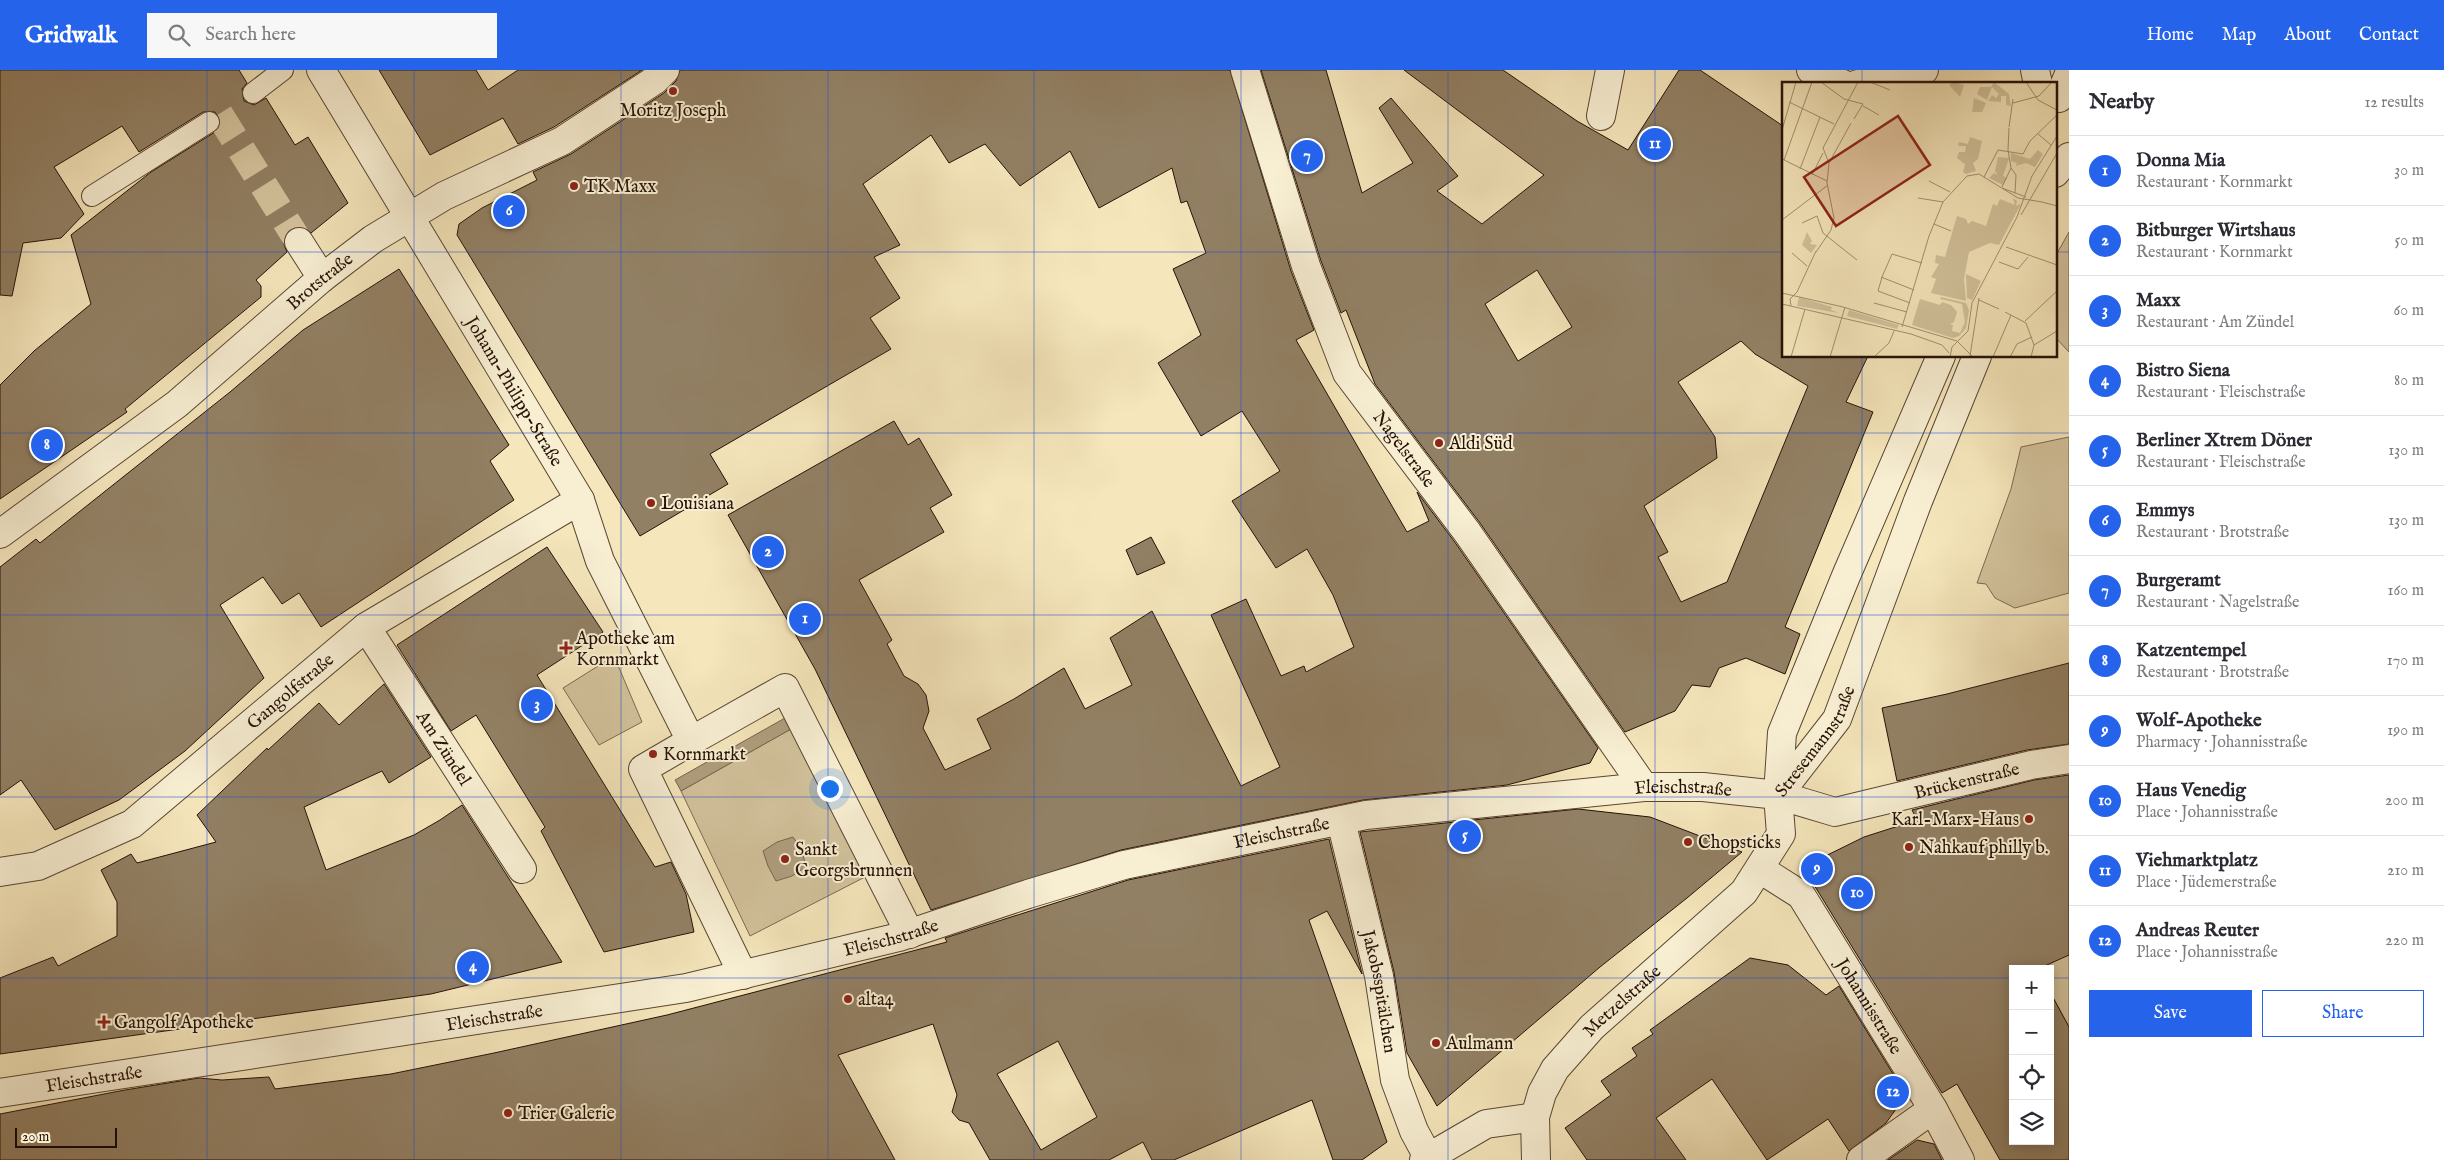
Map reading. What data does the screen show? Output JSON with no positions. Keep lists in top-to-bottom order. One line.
{"streets":{"street":["Brotstraße","Johann-Philipp-Straße","Nagelstraße","Gangolfstraße","Stresemannstraße","Am Zündel","Brückenstraße","Fleischstraße","Jakobsspitälchen","Metzelstraße","Johannisstraße"]},"crossings":[["Brotstraße","Johann-Philipp-Straße"],["Johann-Philipp-Straße","Gangolfstraße"],["Nagelstraße","Fleischstraße"],["Gangolfstraße","Am Zündel"],["Stresemannstraße","Brückenstraße"],["Stresemannstraße","Fleischstraße"],["Stresemannstraße","Metzelstraße"],["Brückenstraße","Fleischstraße"],["Brückenstraße","Metzelstraße"],["Fleischstraße","Jakobsspitälchen"],["Fleischstraße","Metzelstraße"],["Metzelstraße","Johannisstraße"]],"places":{"other":["Moritz Joseph","TK Maxx","Aldi Süd","Louisiana","Kornmarkt","Karl-Marx-Haus","Chopsticks","Nahkauf philly b.","Sankt Georgsbrunnen","alta4","Aulmann","Trier Galerie"],"health":["Apotheke am Kornmarkt","Gangolf Apotheke"]},"scale_bar":"20 m","page":{"header":"Gridwalk","search":"Search here","nav":["Home","Map","About","Contact"],"heading":["Nearby","12 results"],"pins":["11","7","6","8","2","1","3","5","9","10","4","12"],"list":[{"mark":"1","name":"Donna Mia","note":"Restaurant · Kornmarkt","value":"30 m"},{"mark":"2","name":"Bitburger Wirtshaus","note":"Restaurant · Kornmarkt","value":"50 m"},{"mark":"3","name":"Maxx","note":"Restaurant · Am Zündel","value":"60 m"},{"mark":"4","name":"Bistro Siena","note":"Restaurant · Fleischstraße","value":"80 m"},{"mark":"5","name":"Berliner Xtrem Döner","note":"Restaurant · Fleischstraße","value":"130 m"},{"mark":"6","name":"Emmys","note":"Restaurant · Brotstraße","value":"130 m"},{"mark":"7","name":"Burgeramt","note":"Restaurant · Nagelstraße","value":"160 m"},{"mark":"8","name":"Katzentempel","note":"Restaurant · Brotstraße","value":"170 m"},{"mark":"9","name":"Wolf-Apotheke","note":"Pharmacy · Johannisstraße","value":"190 m"},{"mark":"10","name":"Haus Venedig","note":"Place · Johannisstraße","value":"200 m"},{"mark":"11","name":"Viehmarktplatz","note":"Place · Jüdemerstraße","value":"210 m"},{"mark":"12","name":"Andreas Reuter","note":"Place · Johannisstraße","value":"220 m"}],"map_buttons":["+","−"],"buttons":["Save","Share"],"scale":"20 m"}}
